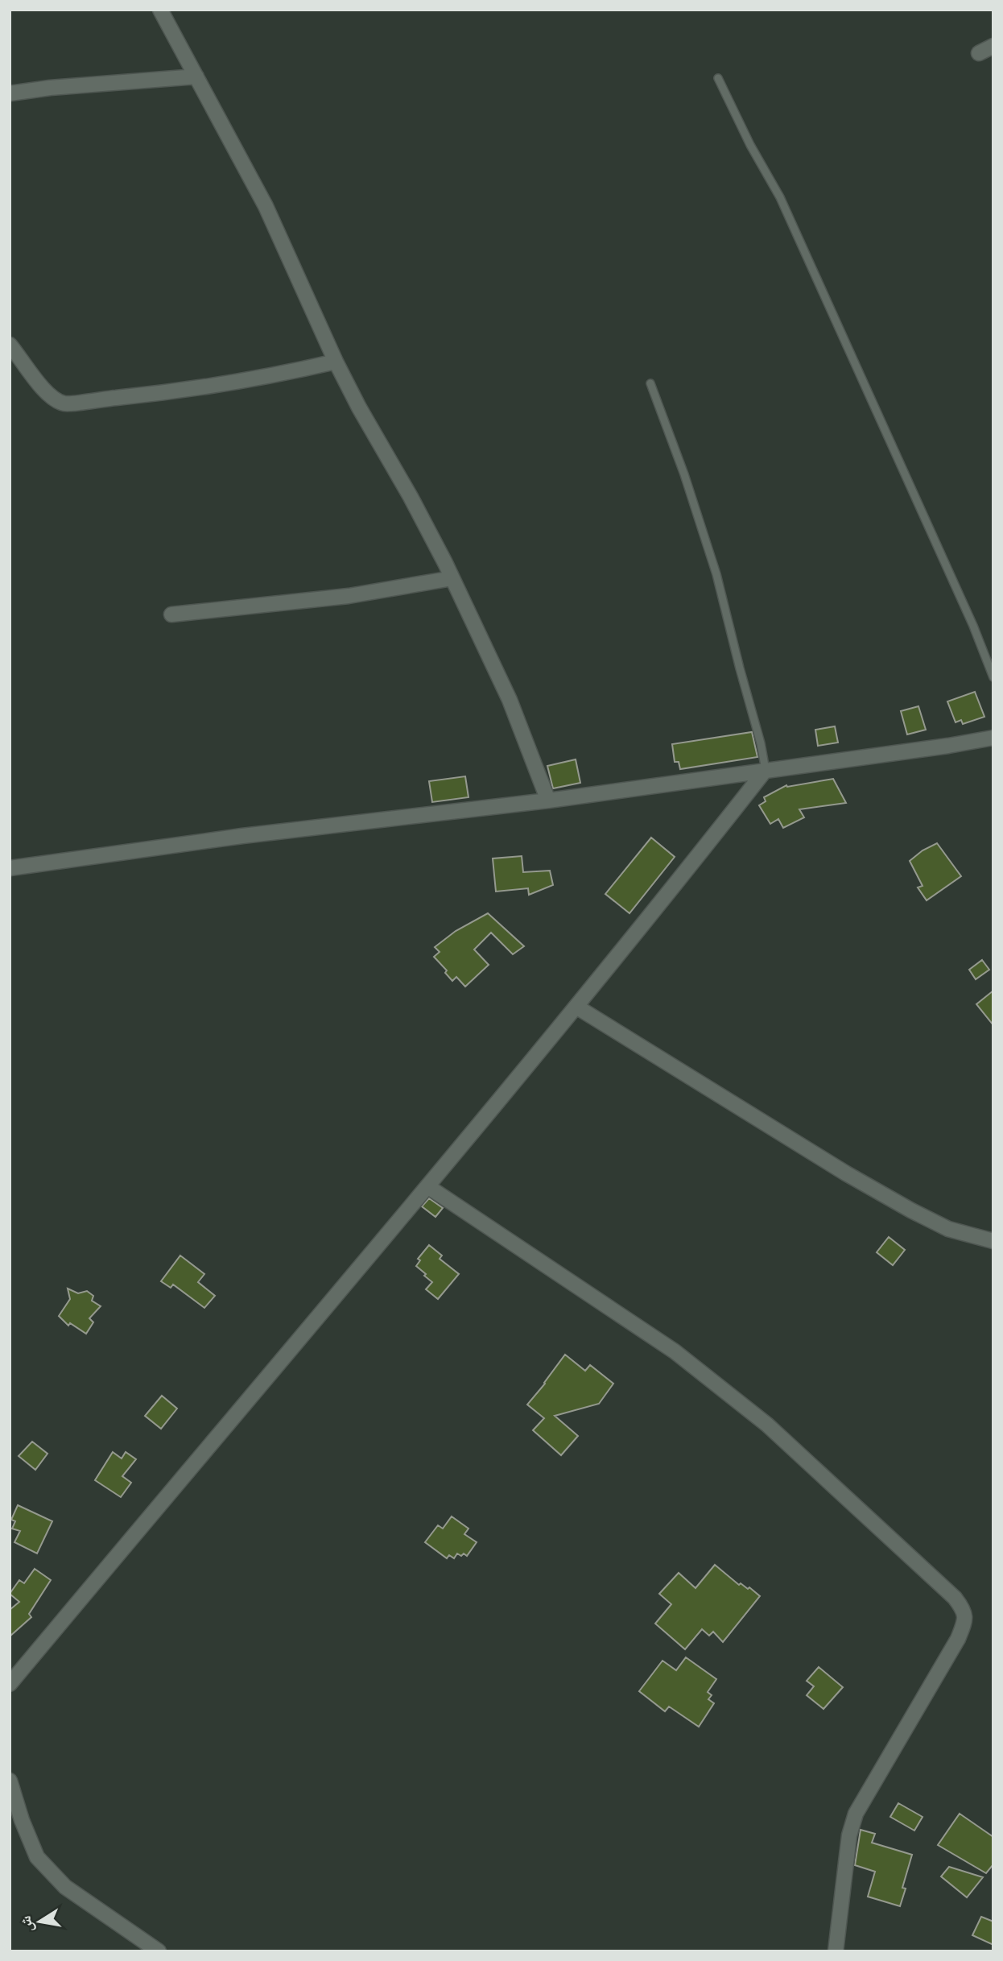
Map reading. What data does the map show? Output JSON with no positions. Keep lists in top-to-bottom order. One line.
{"north":"left"}
